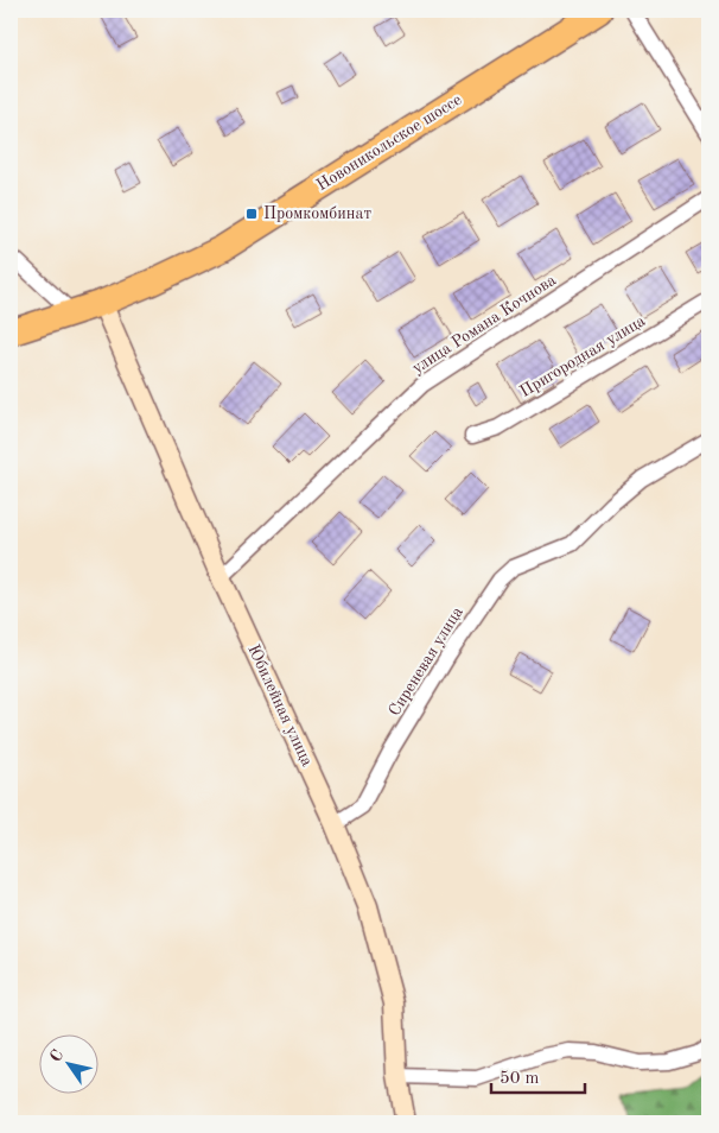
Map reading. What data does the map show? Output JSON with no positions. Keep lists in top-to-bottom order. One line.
{"streets":{"highway":["Новоникольское шоссе"],"street":["улица Романа Кочнова","Пригородная улица","Сиреневая улица","Юбилейная улица"]},"crossings":[["Новоникольское шоссе","Юбилейная улица"],["улица Романа Кочнова","Юбилейная улица"],["Сиреневая улица","Юбилейная улица"]],"places":{"transit":["Промкомбинат"]},"scale_bar":"50 m","north":"top left"}
